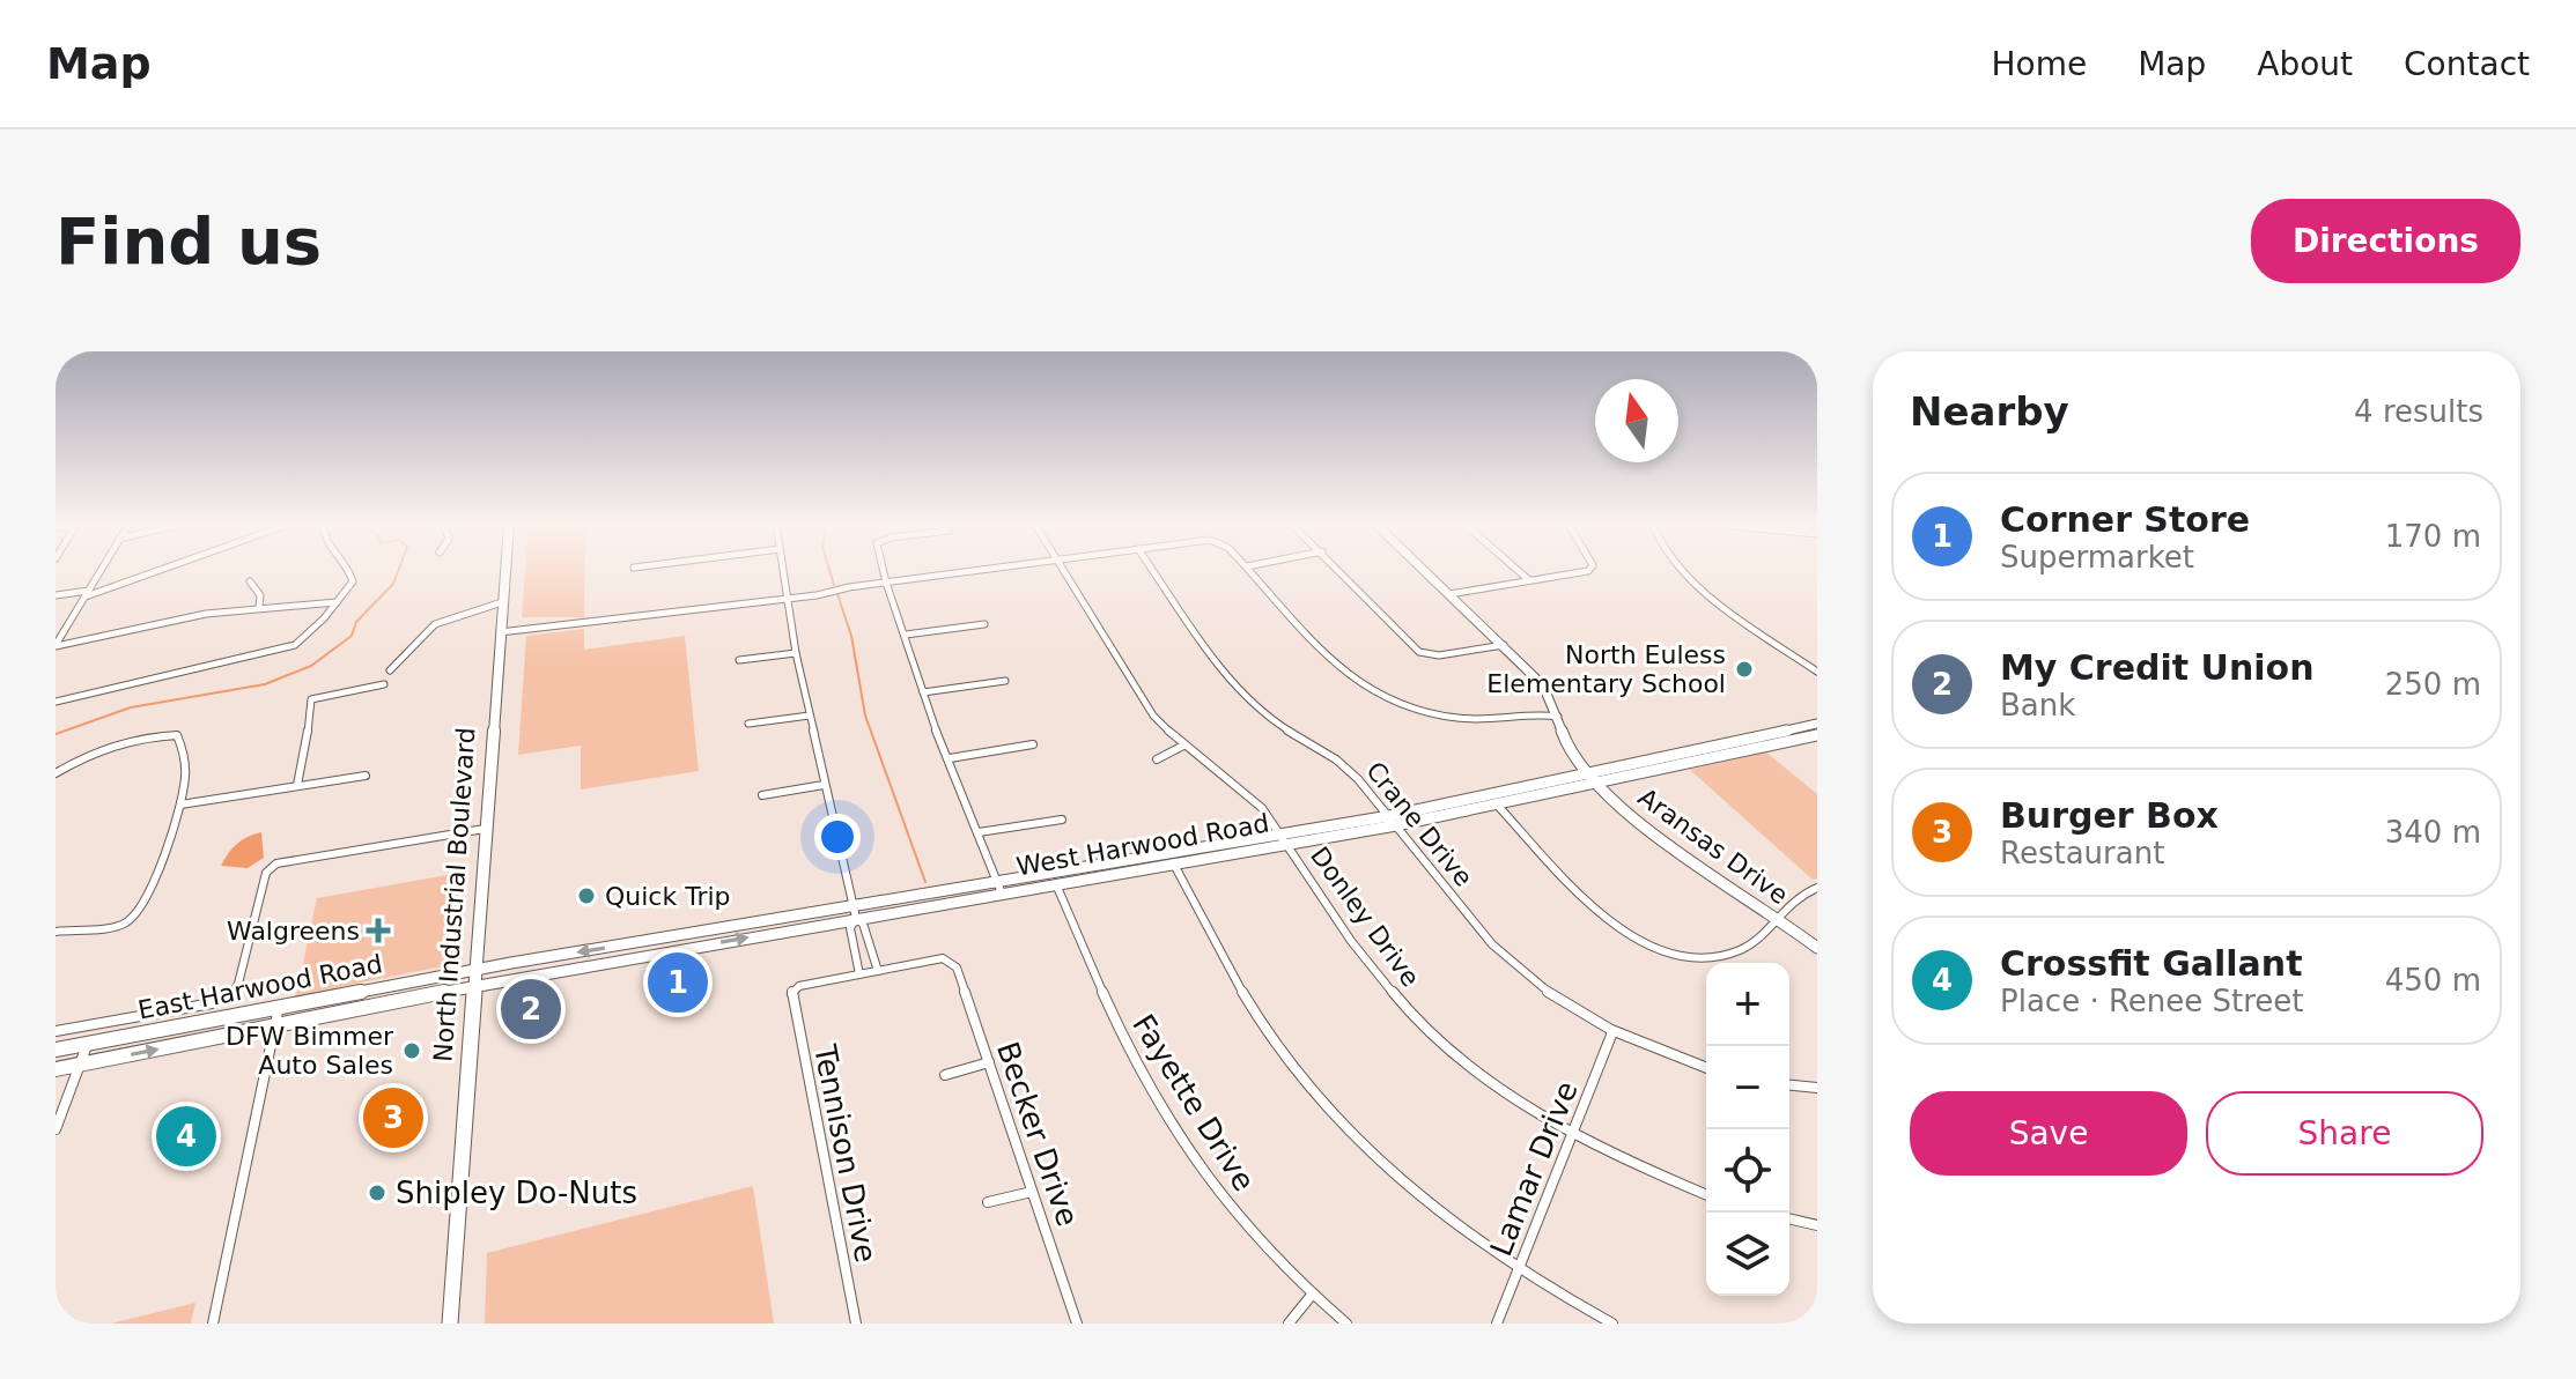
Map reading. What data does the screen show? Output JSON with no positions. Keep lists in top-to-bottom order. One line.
{"streets":{"main road":["West Harwood Road","Aransas Drive","North Industrial Boulevard","East Harwood Road"],"street":["Crane Drive","Donley Drive","Fayette Drive","Becker Drive","Tennison Drive","Lamar Drive"]},"crossings":[["Crane Drive","West Harwood Road"],["Crane Drive","Lamar Drive"],["West Harwood Road","Aransas Drive"],["West Harwood Road","North Industrial Boulevard"],["West Harwood Road","Donley Drive"],["West Harwood Road","East Harwood Road"],["West Harwood Road","Fayette Drive"],["North Industrial Boulevard","East Harwood Road"],["Donley Drive","Lamar Drive"]],"places":{"other":["North Euless Elementary School","Quick Trip","DFW Bimmer Auto Sales","Shipley Do-Nuts"],"health":["Walgreens"]},"north":"top","page":{"header":"Map","nav":["Home","Map","About","Contact"],"buttons":["Directions",["Save","Share"]],"title":"Find us","heading":["Nearby","4 results"],"list":[{"mark":"1","name":"Corner Store","note":"Supermarket","value":"170 m"},{"mark":"2","name":"My Credit Union","note":"Bank","value":"250 m"},{"mark":"3","name":"Burger Box","note":"Restaurant","value":"340 m"},{"mark":"4","name":"Crossfit Gallant","note":"Place · Renee Street","value":"450 m"}],"pins":["1","2","3","4"],"map_buttons":["+","−"]}}
